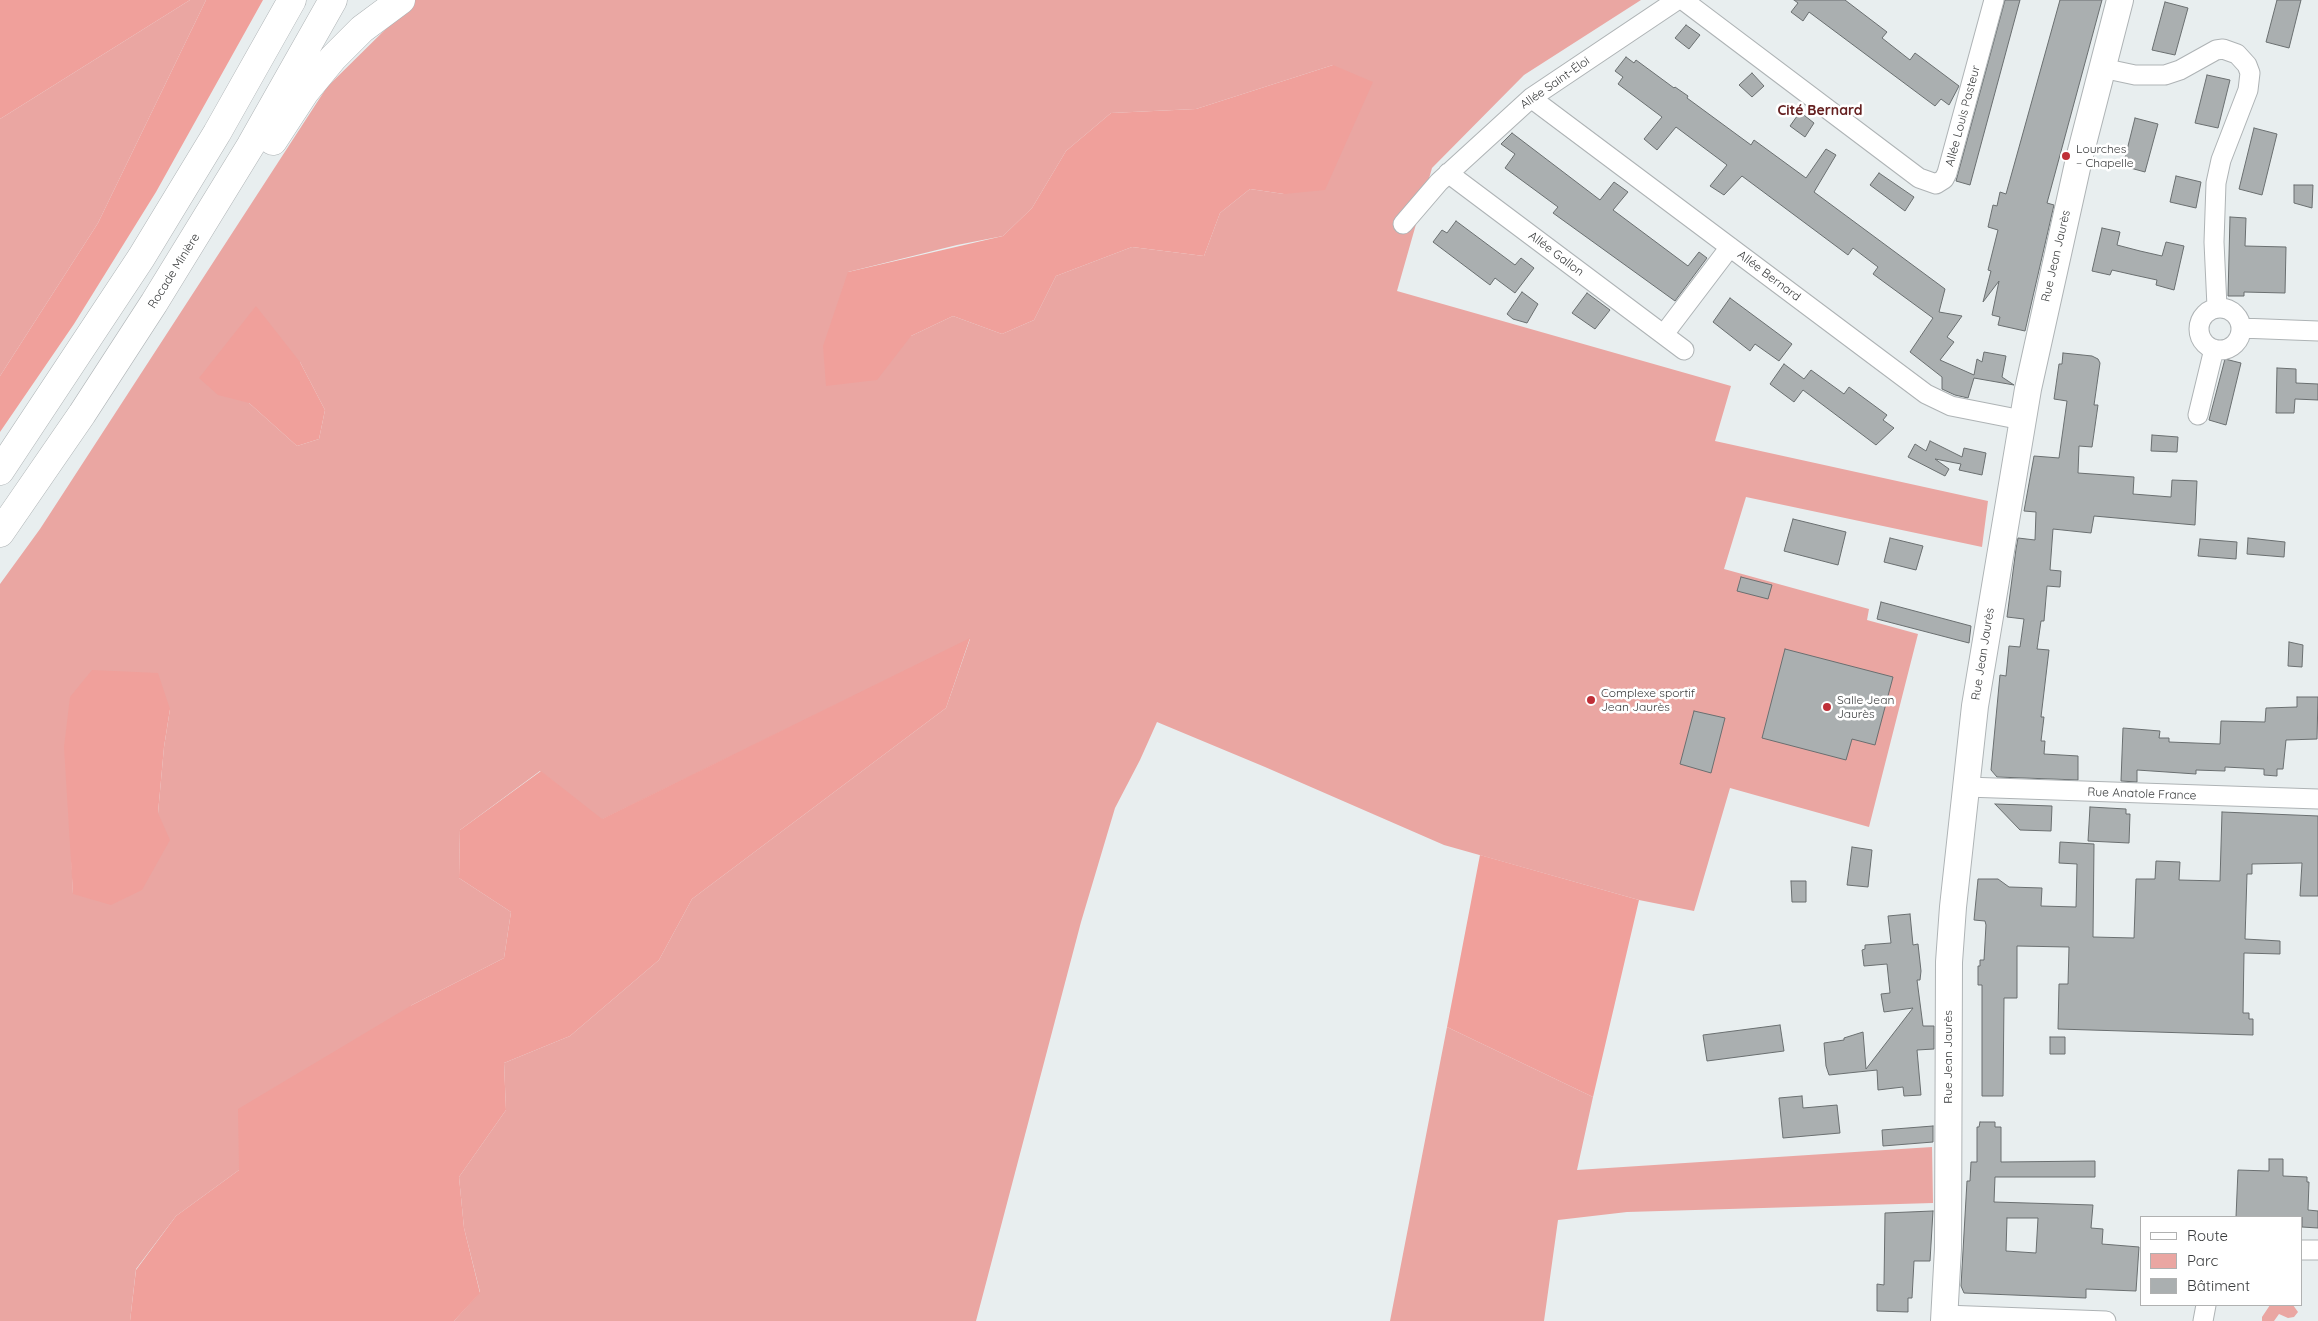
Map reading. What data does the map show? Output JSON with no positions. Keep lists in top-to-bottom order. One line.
{"streets":{"highway":["Rocade Minière"],"street":["Allée Saint-Éloi","Allée Louis Pasteur","Allée Gallon","Rue Jean Jaurès","Allée Bernard","Rue Anatole France"]},"crossings":[["Allée Saint-Éloi","Allée Gallon"],["Allée Saint-Éloi","Allée Bernard"],["Rue Jean Jaurès","Allée Bernard"],["Rue Jean Jaurès","Rue Anatole France"]],"districts":["Cité Bernard"],"places":["Lourches – Chapelle","Complexe sportif Jean Jaurès","Salle Jean Jaurès"],"legend":["Route","Parc","Bâtiment"]}
